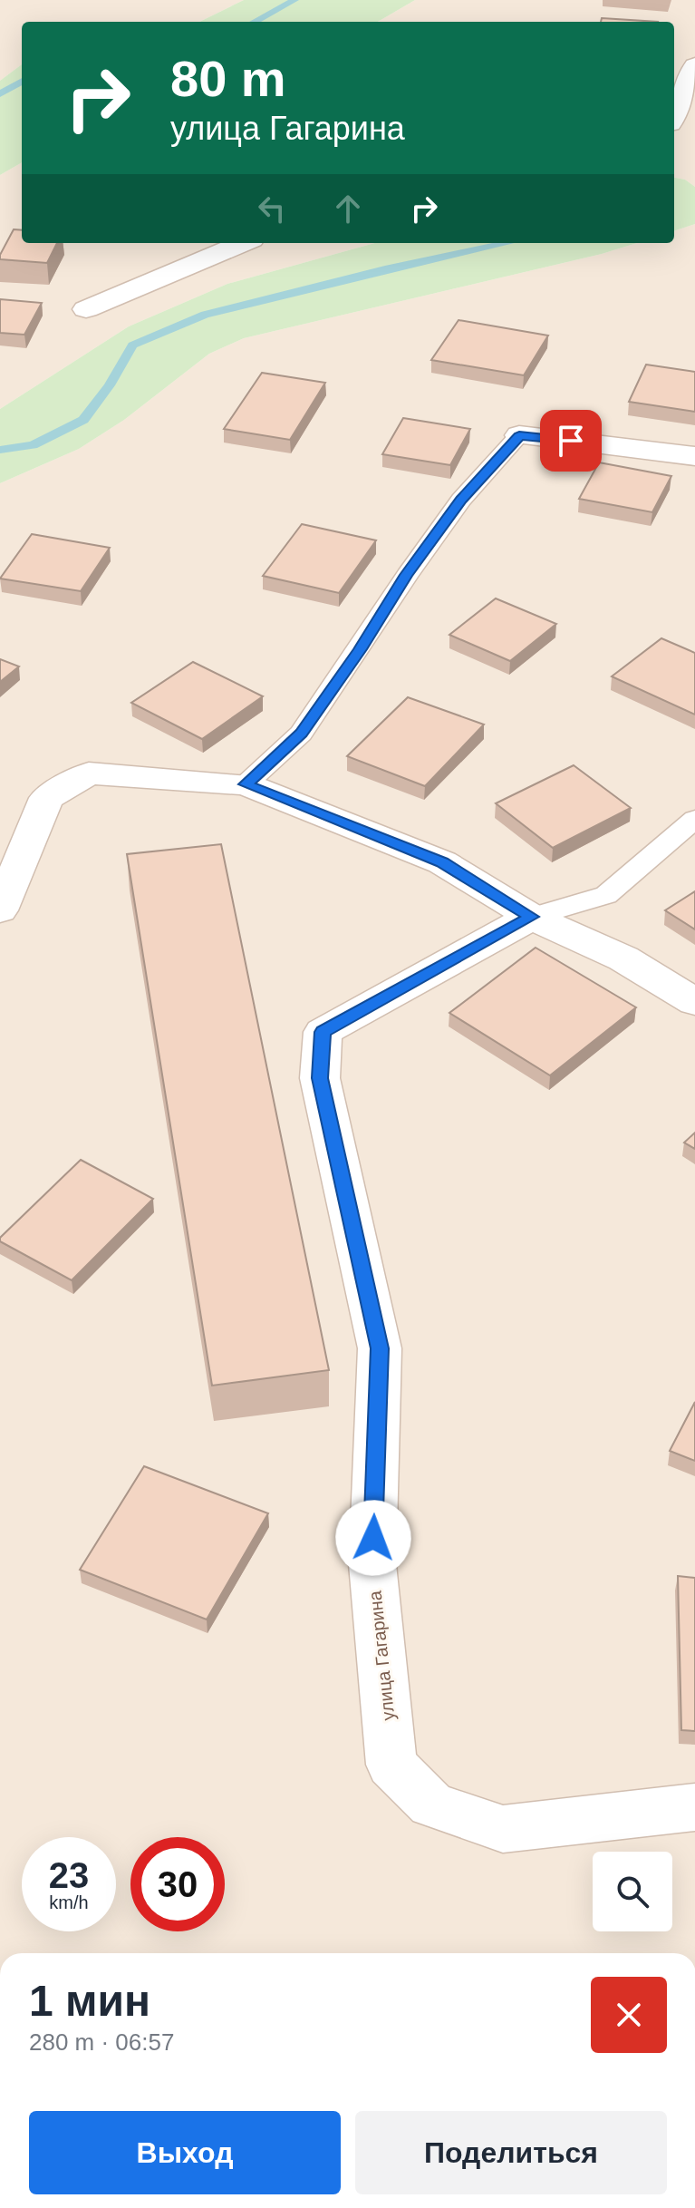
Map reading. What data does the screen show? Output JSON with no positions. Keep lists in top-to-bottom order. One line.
{"streets":{"street":["улица Гагарина"]},"page":{"turn":["80 m","улица Гагарина"],"speed":"23 km/h","limit":"30","heading":["1 мин","280 m · 06:57"],"buttons":["Выход","Поделиться"]}}
